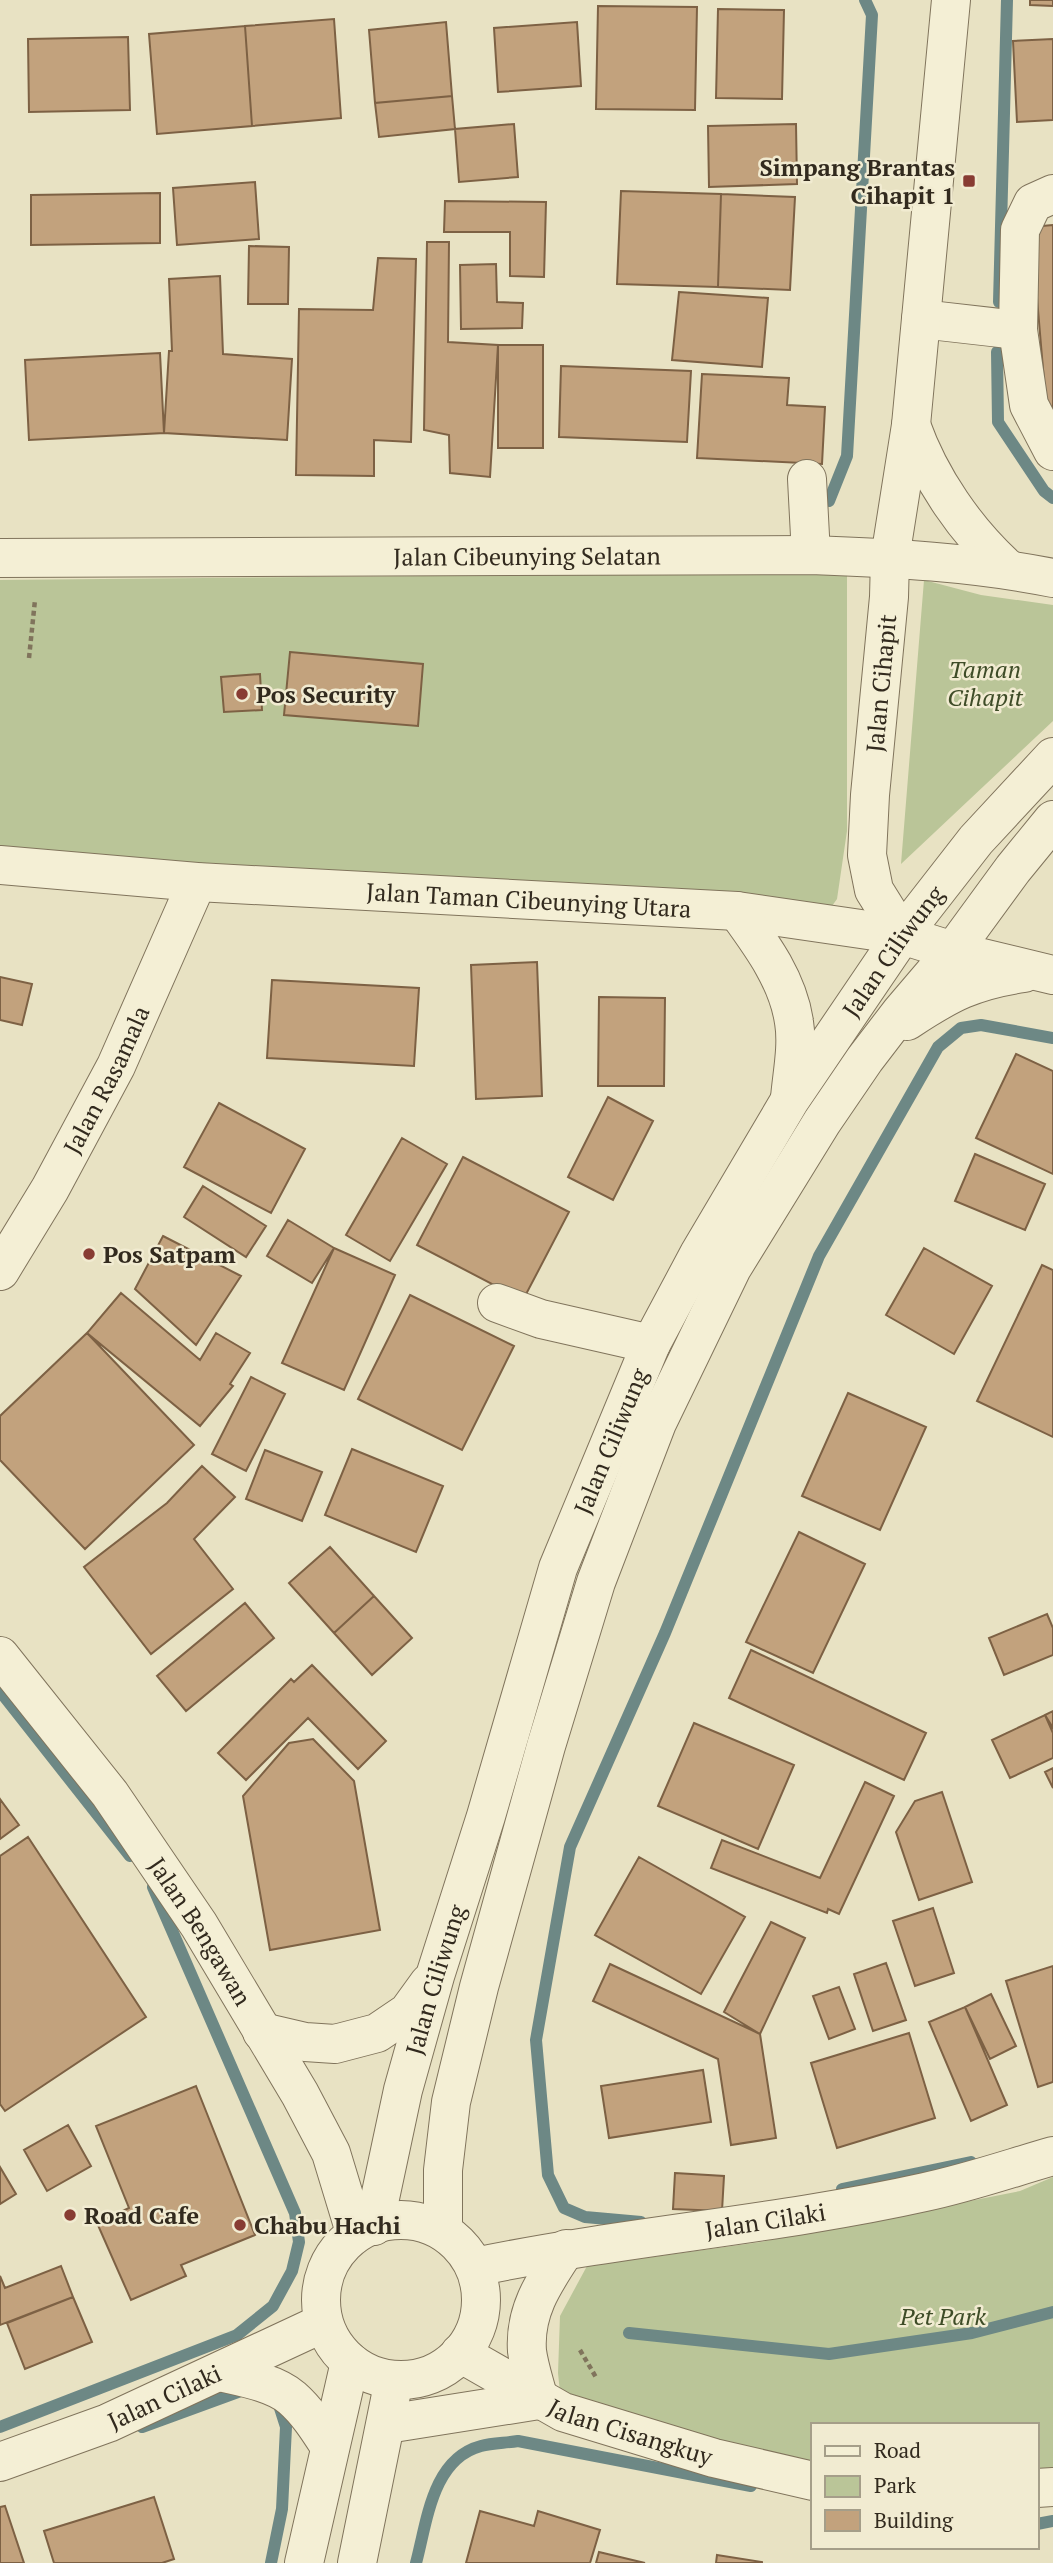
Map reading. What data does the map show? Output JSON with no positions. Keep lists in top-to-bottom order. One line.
{"streets":{"street":["Jalan Cibeunying Selatan","Jalan Cihapit","Jalan Taman Cibeunying Utara","Jalan Ciliwung","Jalan Rasamala","Jalan Bengawan","Jalan Cilaki","Jalan Cisangkuy"]},"crossings":[["Jalan Cibeunying Selatan","Jalan Cihapit"],["Jalan Cihapit","Jalan Taman Cibeunying Utara"],["Jalan Cihapit","Jalan Ciliwung"],["Jalan Taman Cibeunying Utara","Jalan Ciliwung"],["Jalan Taman Cibeunying Utara","Jalan Rasamala"],["Jalan Ciliwung","Jalan Bengawan"],["Jalan Ciliwung","Jalan Cilaki"],["Jalan Ciliwung","Jalan Cisangkuy"],["Jalan Bengawan","Jalan Cilaki"],["Jalan Bengawan","Jalan Cisangkuy"],["Jalan Cilaki","Jalan Cisangkuy"]],"parks":["Taman Cihapit","Pet Park"],"places":{"transit":["Simpang Brantas Cihapit 1"],"other":["Pos Security","Pos Satpam","Road Cafe","Chabu Hachi"]},"legend":["Road","Park","Building"]}
